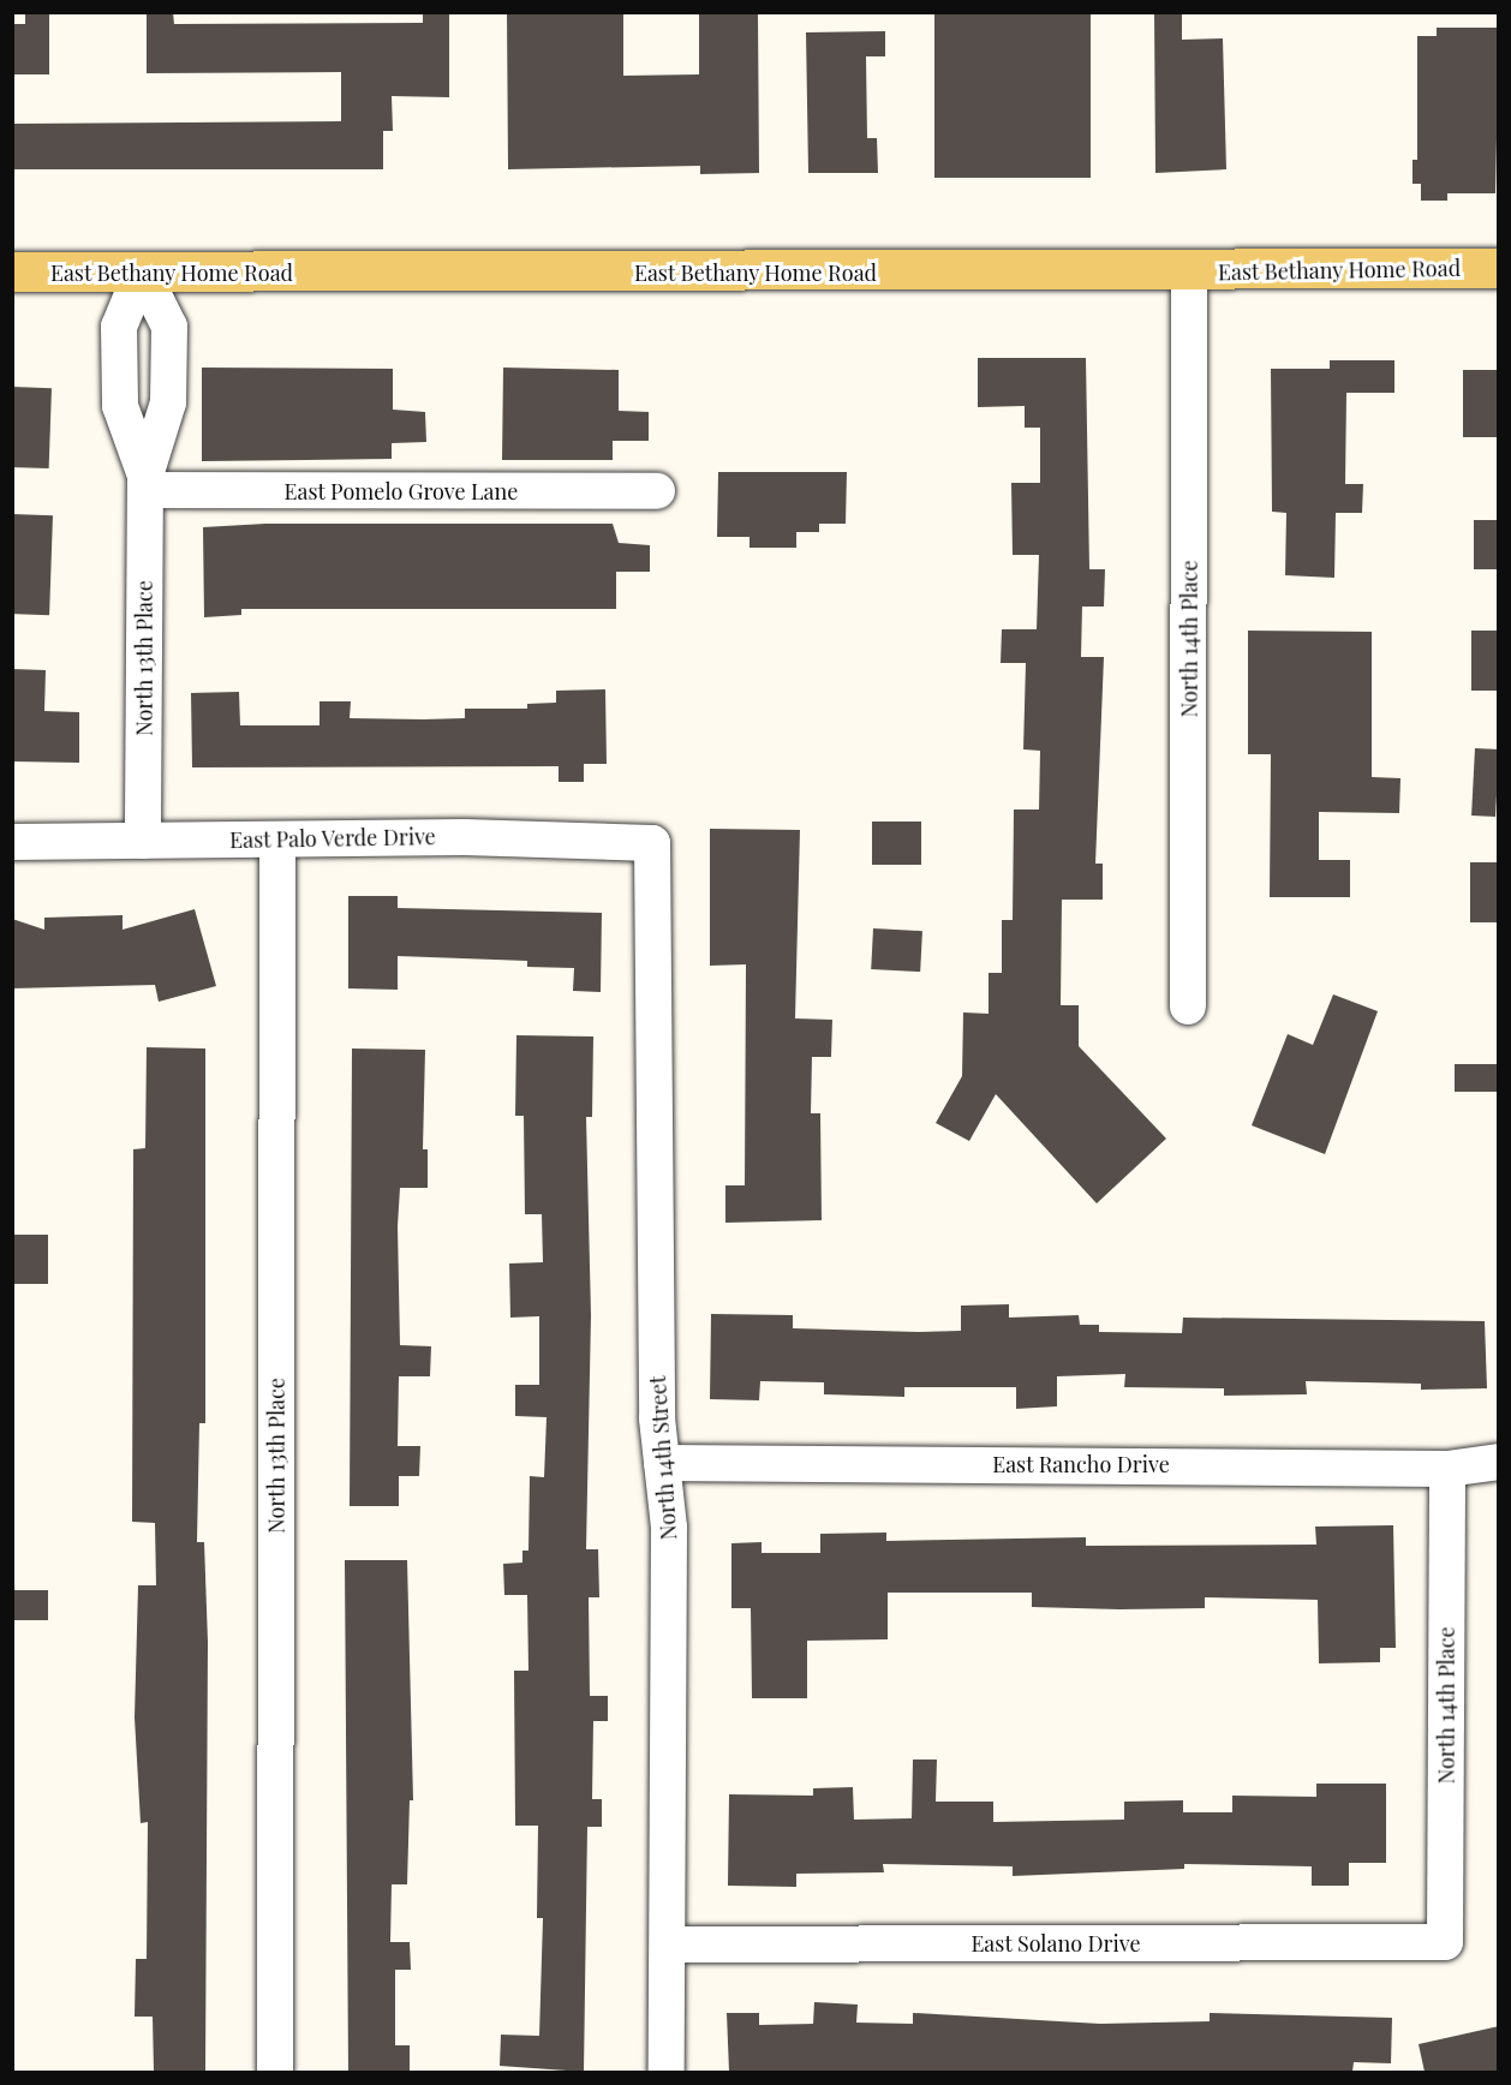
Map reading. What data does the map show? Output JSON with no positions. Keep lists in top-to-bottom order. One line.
{"streets":{"main road":["East Bethany Home Road"],"street":["East Pomelo Grove Lane","North 14th Place","North 13th Place","East Palo Verde Drive","North 14th Street","East Rancho Drive","East Solano Drive"]},"crossings":[["East Bethany Home Road","North 14th Place"],["East Bethany Home Road","North 13th Place"],["East Pomelo Grove Lane","North 13th Place"],["North 14th Place","East Rancho Drive"],["North 14th Place","East Solano Drive"],["North 13th Place","East Palo Verde Drive"],["East Palo Verde Drive","North 14th Street"],["North 14th Street","East Rancho Drive"],["North 14th Street","East Solano Drive"]]}
